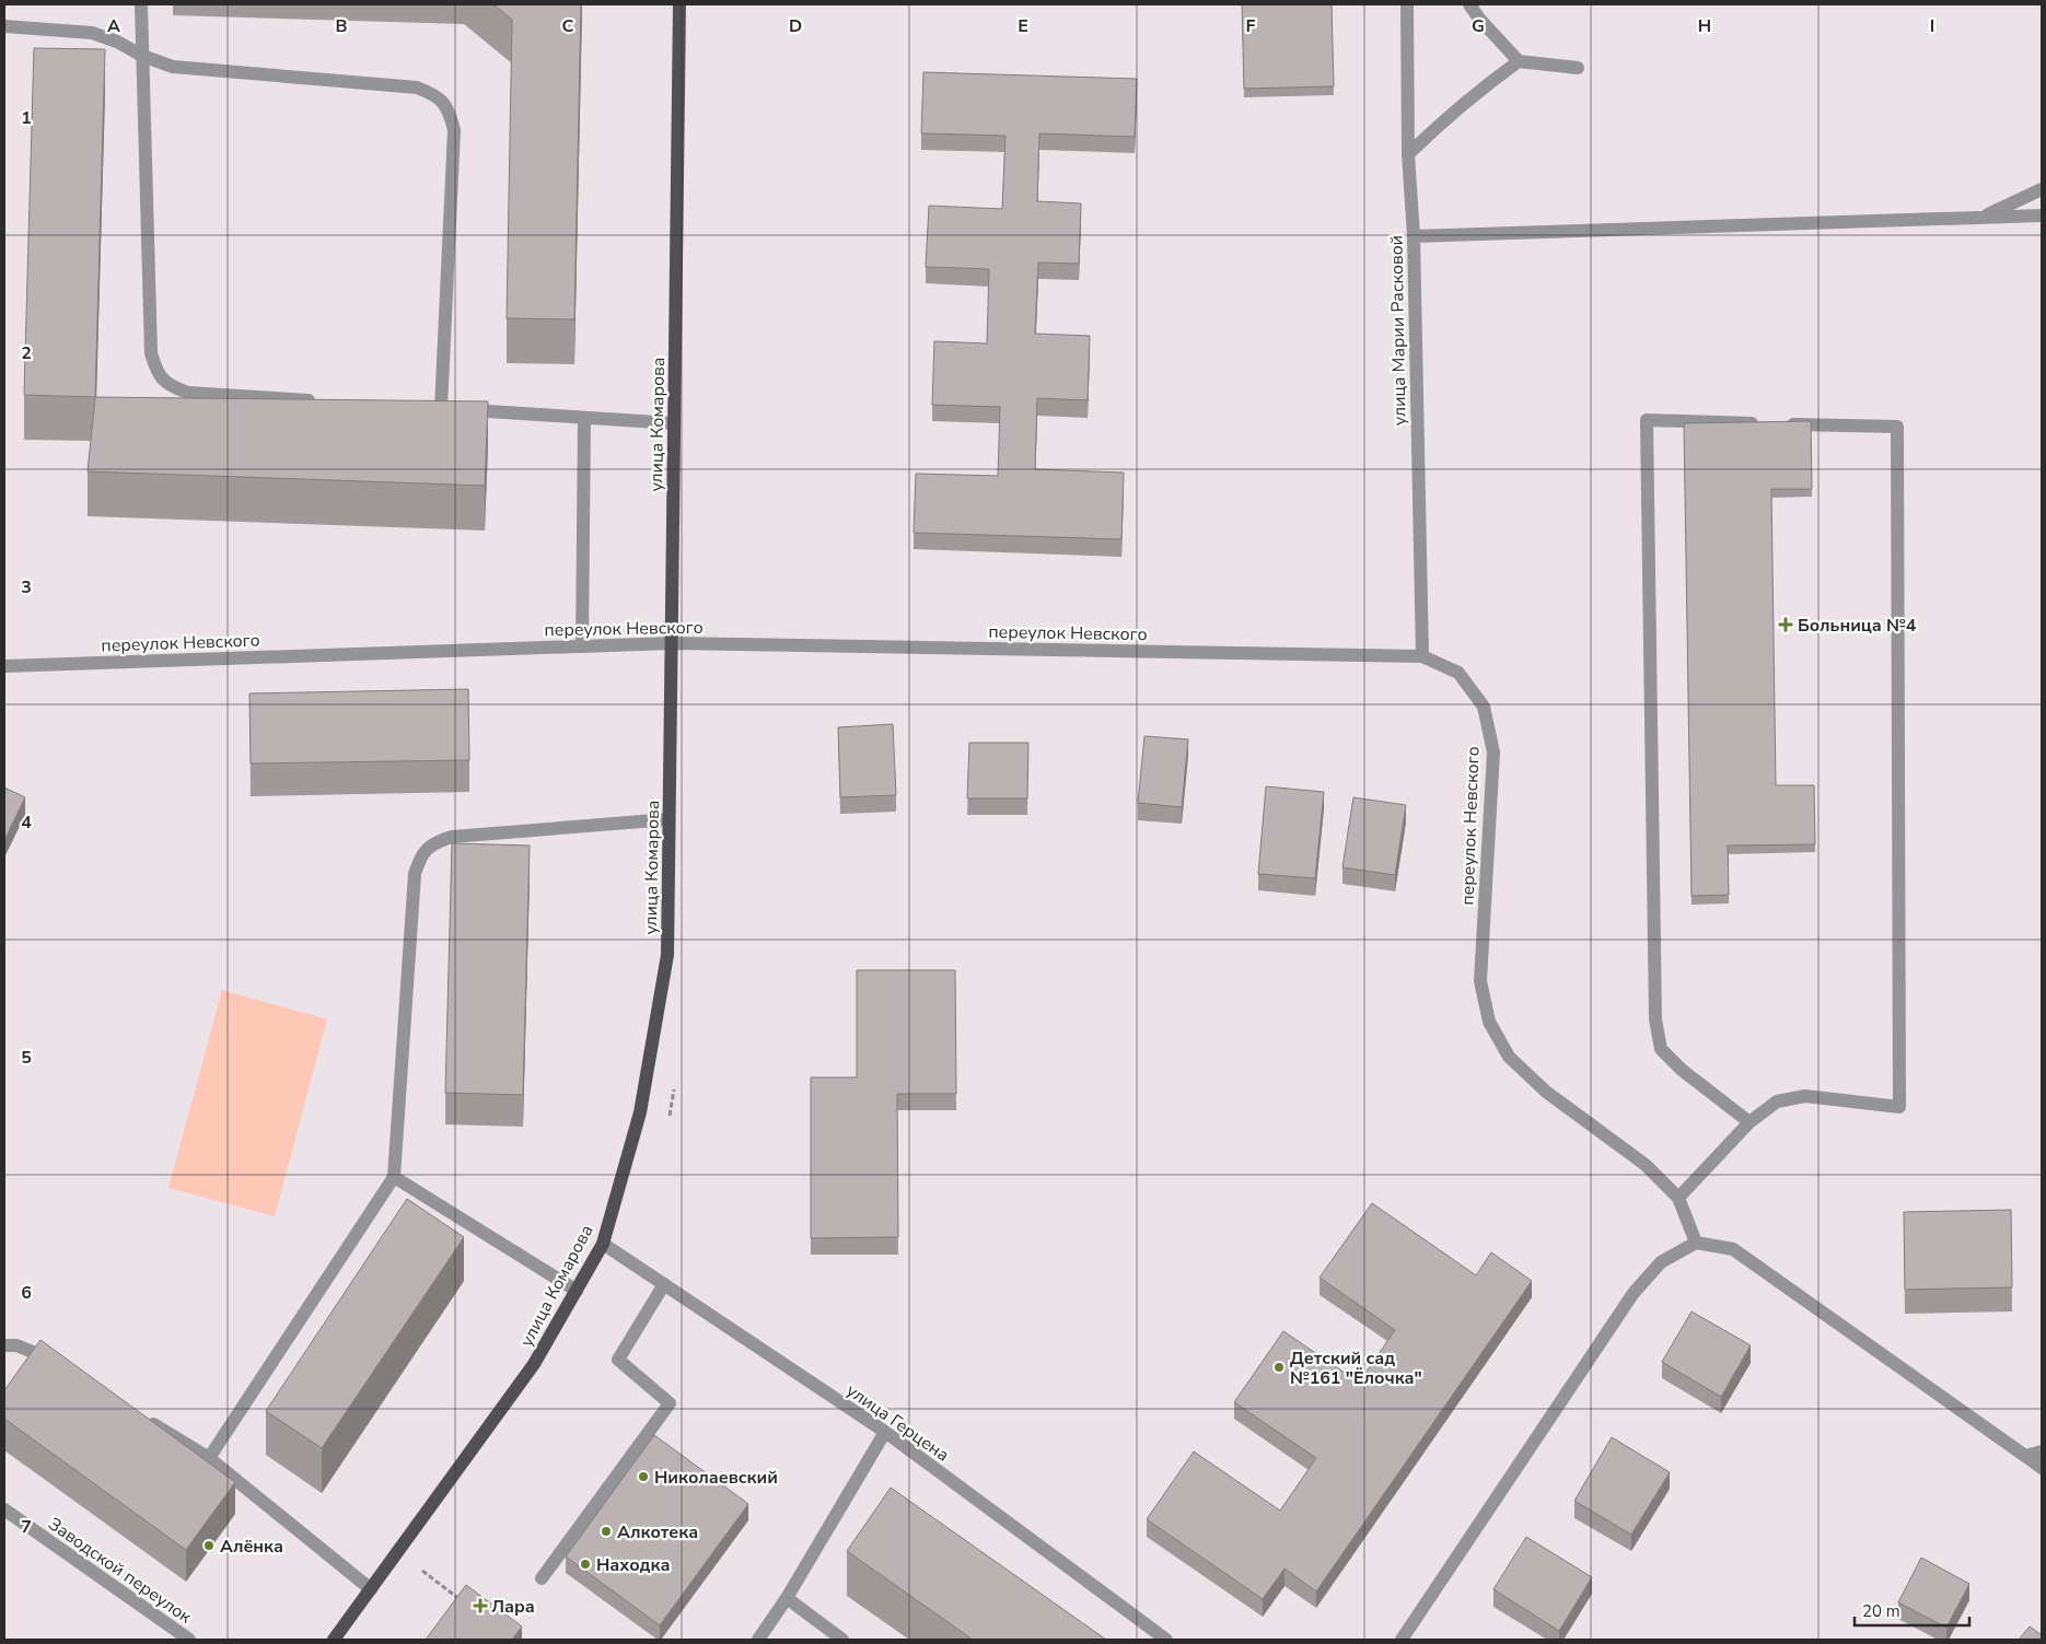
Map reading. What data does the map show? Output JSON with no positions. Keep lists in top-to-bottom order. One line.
{"streets":{"main road":["улица Комарова"],"street":["улица Марии Расковой","переулок Невского","улица Герцена","Заводской переулок"]},"crossings":[["улица Марии Расковой","переулок Невского"],["улица Комарова","переулок Невского"],["улица Комарова","улица Герцена"]],"places":{"health":["Больница №4","Лара"],"other":["Детский сад №161 \"Ёлочка\"","Николаевский","Алкотека","Алёнка","Находка"]},"scale_bar":"20 m","grid":{"columns":["A","B","C","D","E","F","G","H","I"],"rows":["1","2","3","4","5","6","7"]}}
